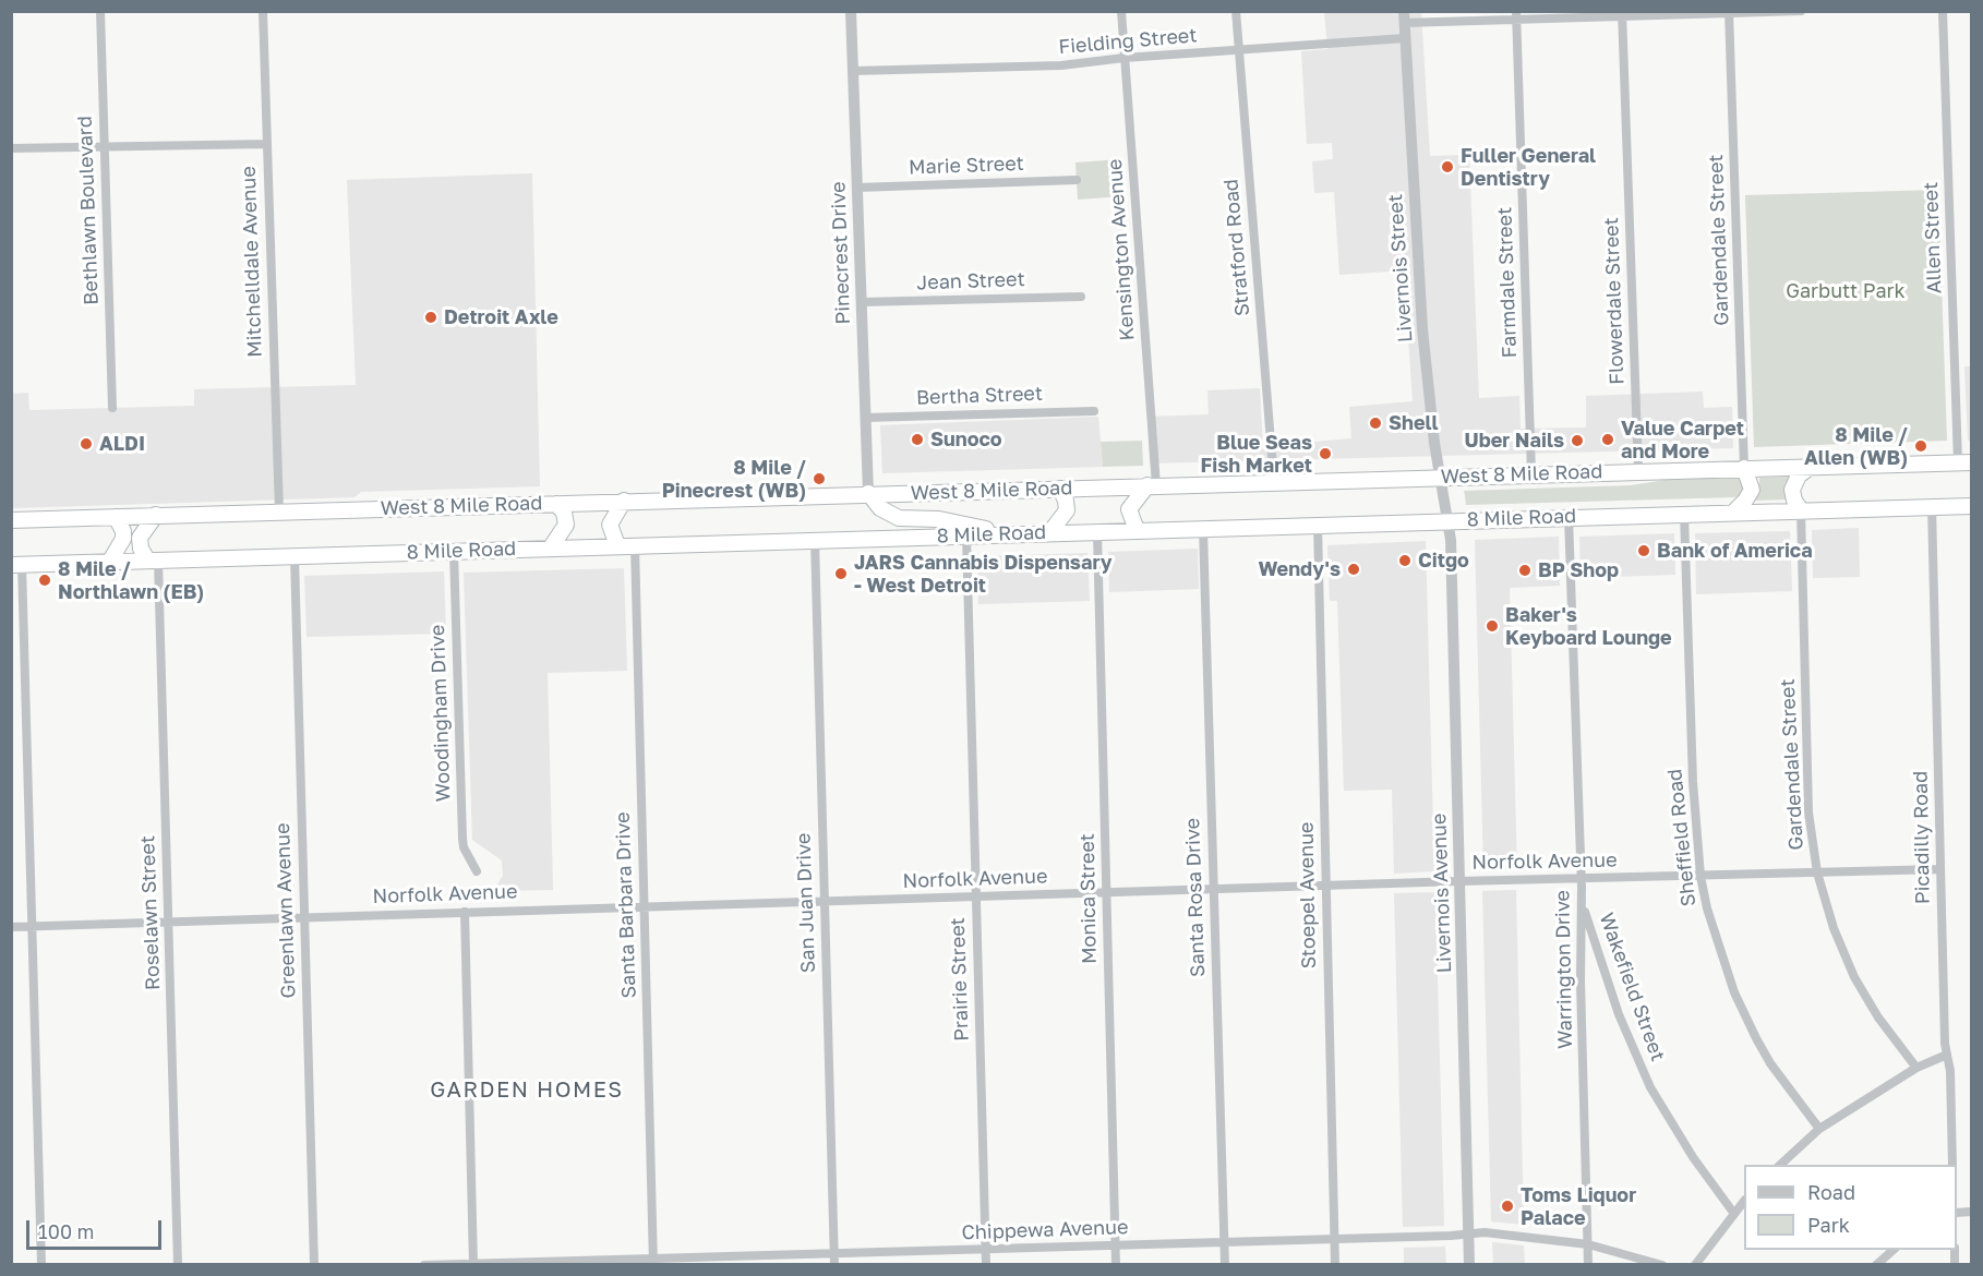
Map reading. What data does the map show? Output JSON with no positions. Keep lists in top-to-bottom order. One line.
{"streets":{"highway":["West 8 Mile Road","8 Mile Road"],"street":["Fielding Street","Marie Street","Bethlawn Boulevard","Allen Street","Gardendale Street","Stratford Road","Kensington Avenue","Pinecrest Drive","Mitchelldale Avenue","Livernois Street","Jean Street","Farmdale Street","Flowerdale Street","Bertha Street","Woodingham Drive","Sheffield Road","Picadilly Road","Norfolk Avenue","Livernois Avenue","Stoepel Avenue","Santa Rosa Drive","Monica Street","San Juan Drive","Santa Barbara Drive","Greenlawn Avenue","Roselawn Street","Warrington Drive","Prairie Street","Wakefield Street","Chippewa Avenue"]},"crossings":[["Fielding Street","Stratford Road"],["Fielding Street","Kensington Avenue"],["Fielding Street","Pinecrest Drive"],["Fielding Street","Livernois Street"],["Marie Street","Pinecrest Drive"],["Allen Street","West 8 Mile Road"],["Gardendale Street","West 8 Mile Road"],["Gardendale Street","8 Mile Road"],["Gardendale Street","Norfolk Avenue"],["Stratford Road","West 8 Mile Road"],["Kensington Avenue","West 8 Mile Road"],["Pinecrest Drive","Jean Street"],["Pinecrest Drive","Bertha Street"],["Pinecrest Drive","West 8 Mile Road"],["Mitchelldale Avenue","West 8 Mile Road"],["Livernois Street","West 8 Mile Road"],["Livernois Street","8 Mile Road"],["Livernois Street","Livernois Avenue"],["Farmdale Street","West 8 Mile Road"],["Flowerdale Street","West 8 Mile Road"],["8 Mile Road","Woodingham Drive"],["8 Mile Road","Sheffield Road"],["8 Mile Road","Picadilly Road"],["8 Mile Road","Livernois Avenue"],["8 Mile Road","Stoepel Avenue"],["8 Mile Road","Santa Rosa Drive"],["8 Mile Road","Monica Street"],["8 Mile Road","San Juan Drive"],["8 Mile Road","Santa Barbara Drive"],["8 Mile Road","Greenlawn Avenue"],["8 Mile Road","Roselawn Street"],["8 Mile Road","Warrington Drive"],["8 Mile Road","Prairie Street"],["Sheffield Road","Norfolk Avenue"],["Picadilly Road","Norfolk Avenue"],["Norfolk Avenue","Livernois Avenue"],["Norfolk Avenue","Stoepel Avenue"],["Norfolk Avenue","Santa Rosa Drive"],["Norfolk Avenue","Monica Street"],["Norfolk Avenue","San Juan Drive"],["Norfolk Avenue","Santa Barbara Drive"],["Norfolk Avenue","Greenlawn Avenue"],["Norfolk Avenue","Roselawn Street"],["Norfolk Avenue","Warrington Drive"],["Norfolk Avenue","Prairie Street"],["Livernois Avenue","Chippewa Avenue"],["Stoepel Avenue","Chippewa Avenue"],["Santa Rosa Drive","Chippewa Avenue"],["Monica Street","Chippewa Avenue"],["San Juan Drive","Chippewa Avenue"],["Santa Barbara Drive","Chippewa Avenue"],["Warrington Drive","Wakefield Street"],["Warrington Drive","Chippewa Avenue"],["Prairie Street","Chippewa Avenue"]],"districts":["GARDEN HOMES"],"parks":["Garbutt Park"],"places":["Fuller General Dentistry","Detroit Axle","Shell","Sunoco","Value Carpet and More","Uber Nails","ALDI","8 Mile / Allen (WB)","Blue Seas Fish Market","8 Mile / Pinecrest (WB)","Bank of America","Citgo","Wendy's","BP Shop","JARS Cannabis Dispensary - West Detroit","8 Mile / Northlawn (EB)","Baker's Keyboard Lounge","Toms Liquor Palace"],"legend":["Road","Park"],"scale_bar":"100 m"}
